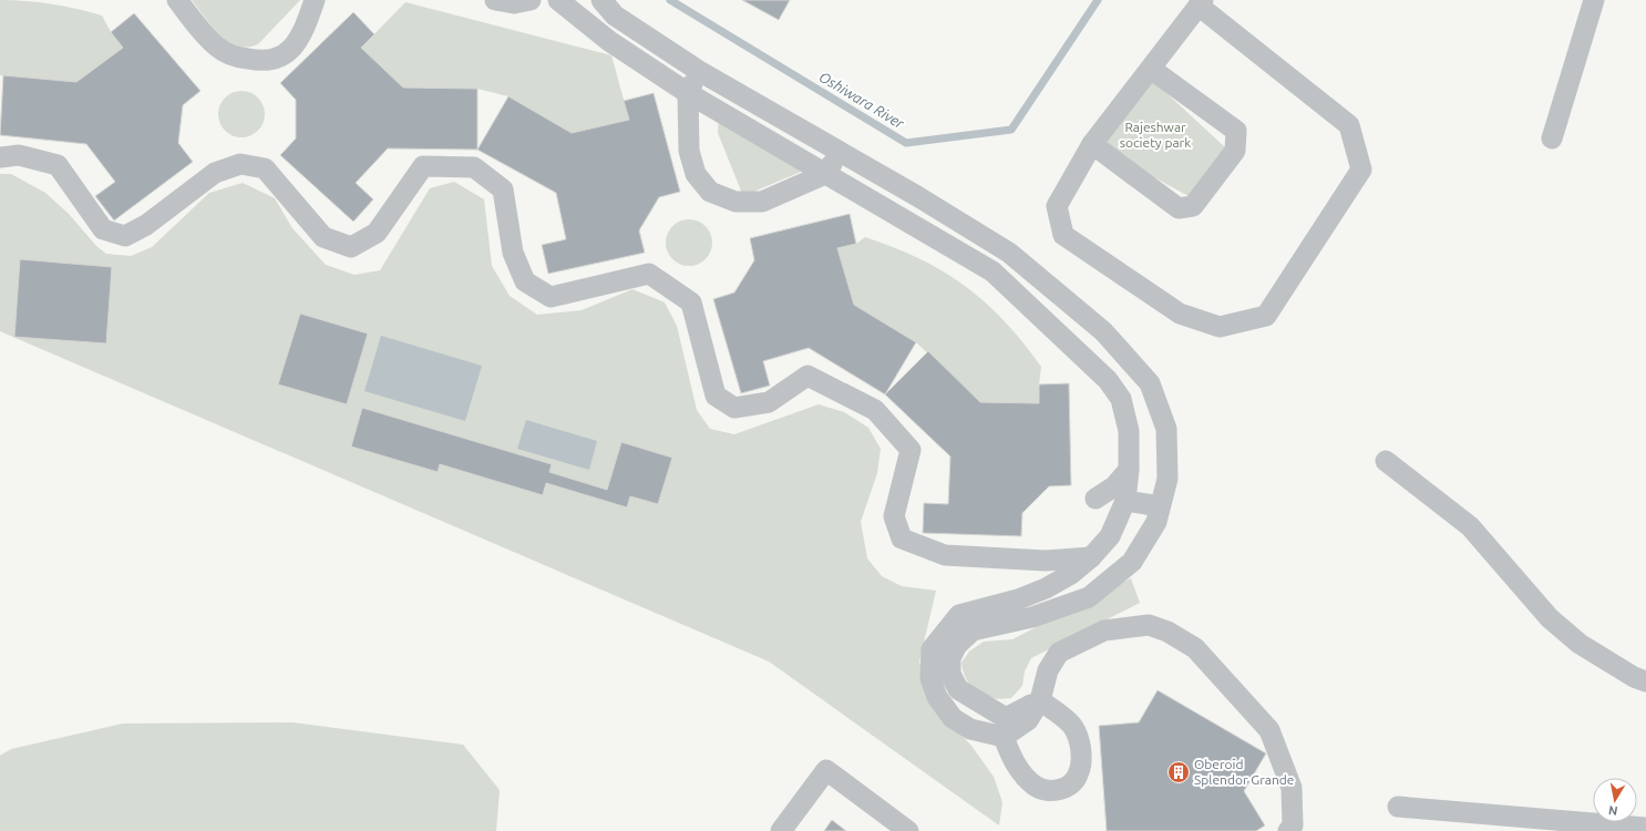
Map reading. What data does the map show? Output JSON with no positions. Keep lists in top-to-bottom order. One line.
{"water":["Oshiwara River"],"parks":["Rajeshwar society park"],"places":{"building":["Oberoid Splendor Grande"]},"north":"bottom"}
